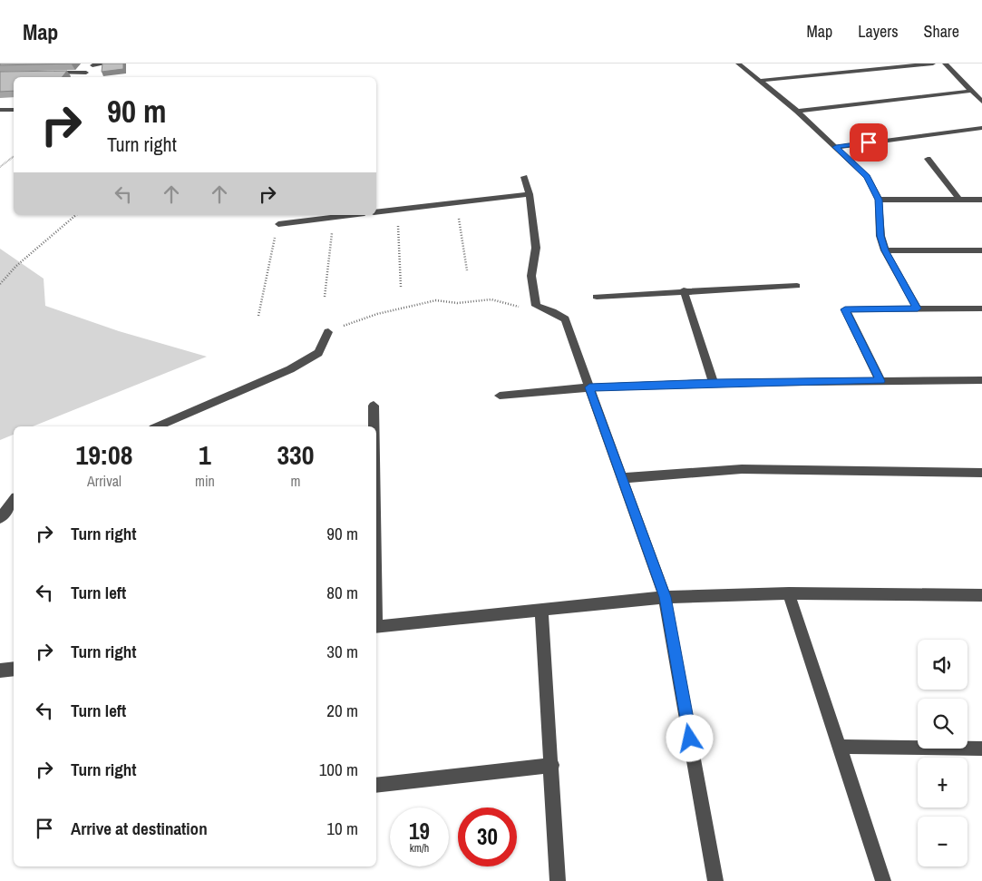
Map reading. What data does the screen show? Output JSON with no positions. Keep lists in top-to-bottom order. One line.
{"page":{"header":"Map","nav":["Map","Layers","Share"],"turn":["90 m","Turn right"],"eta":["19:08","Arrival","1","min","330","m"],"list":[{"name":"Turn right","value":"90 m"},{"name":"Turn left","value":"80 m"},{"name":"Turn right","value":"30 m"},{"name":"Turn left","value":"20 m"},{"name":"Turn right","value":"100 m"},{"name":"Arrive at destination","value":"10 m"}],"map_buttons":["+","−"],"speed":"19 km/h","limit":"30"}}
